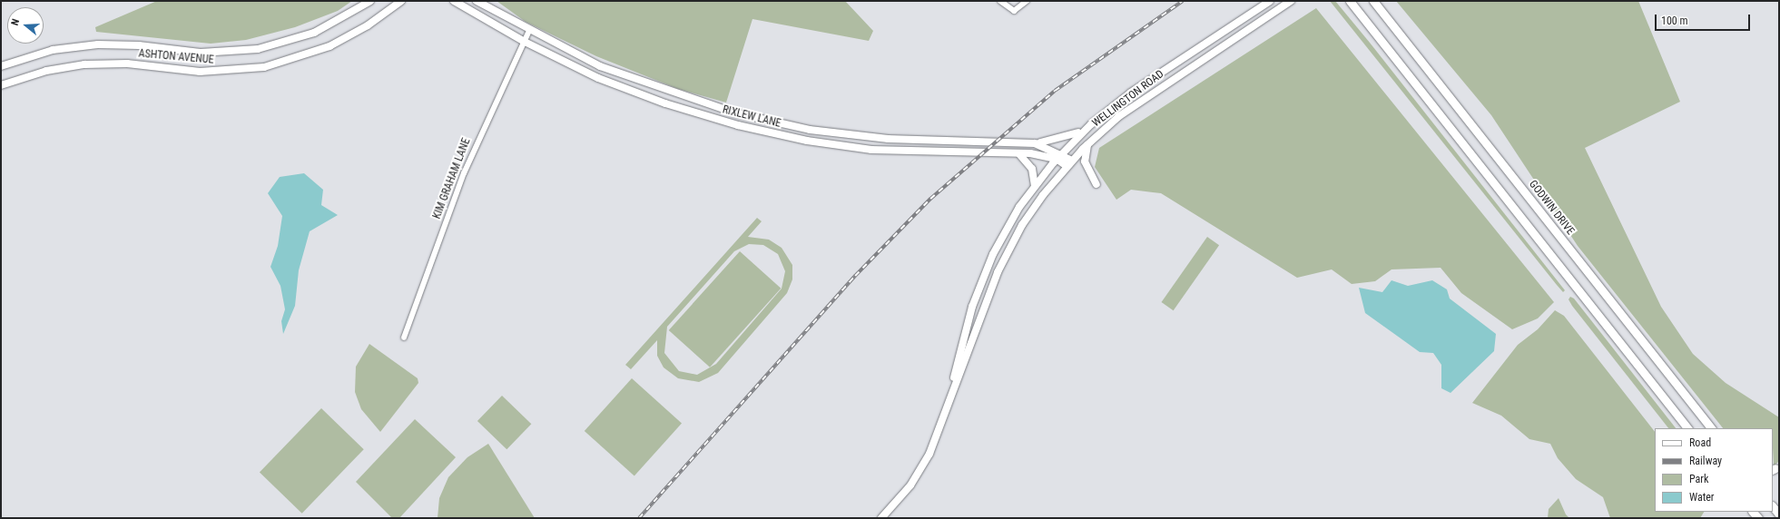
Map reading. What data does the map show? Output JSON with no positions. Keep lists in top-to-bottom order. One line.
{"streets":{"main road":["ASHTON AVENUE","WELLINGTON ROAD","RIXLEW LANE","GODWIN DRIVE"],"street":["KIM GRAHAM LANE"]},"crossings":[["WELLINGTON ROAD","RIXLEW LANE"],["RIXLEW LANE","KIM GRAHAM LANE"]],"legend":["Road","Railway","Park","Water"],"scale_bar":"100 m","north":"left"}
